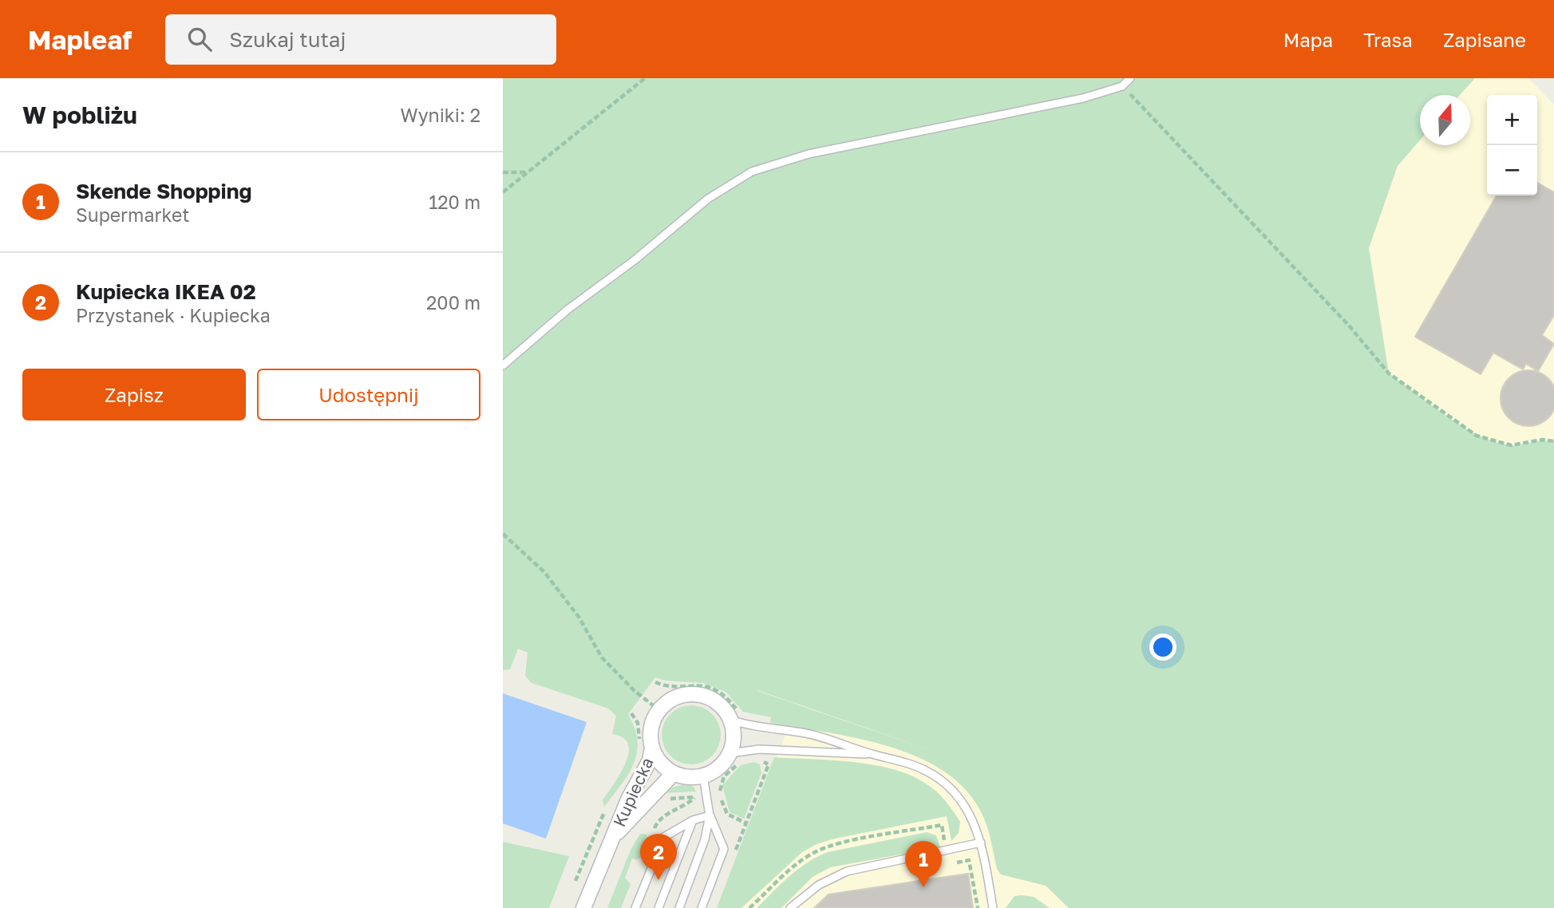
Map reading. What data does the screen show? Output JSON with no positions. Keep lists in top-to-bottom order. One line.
{"streets":{"street":["Kupiecka"]},"north":"top","page":{"header":"Mapleaf","search":"Szukaj tutaj","nav":["Mapa","Trasa","Zapisane"],"heading":["W pobliżu","Wyniki: 2"],"map_buttons":["+","−"],"list":[{"mark":"1","name":"Skende Shopping","note":"Supermarket","value":"120 m"},{"mark":"2","name":"Kupiecka IKEA 02","note":"Przystanek · Kupiecka","value":"200 m"}],"buttons":["Zapisz","Udostępnij"],"pins":["2","1"]}}
